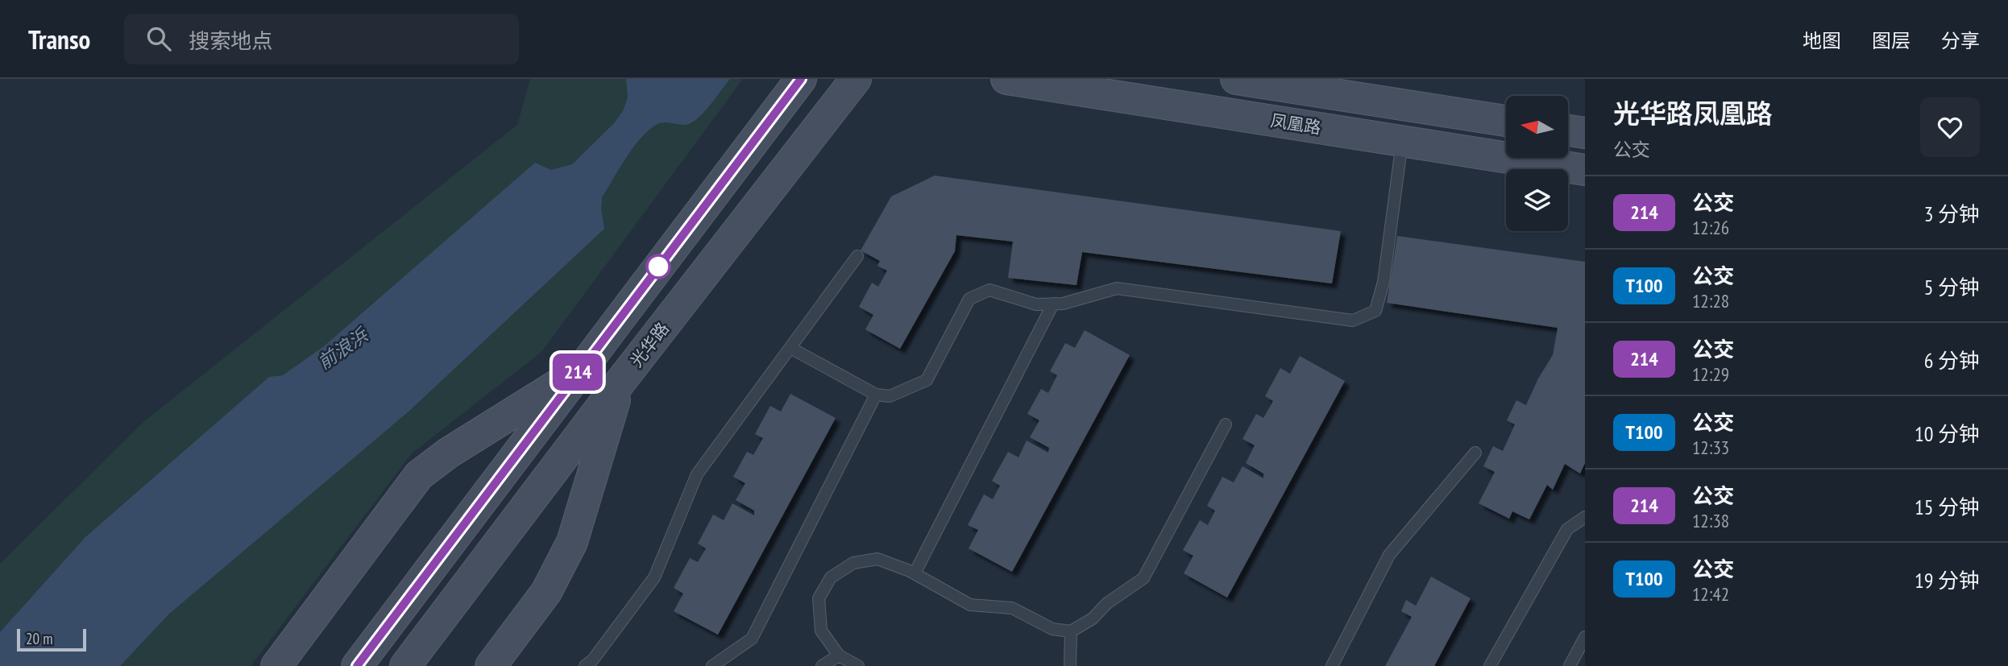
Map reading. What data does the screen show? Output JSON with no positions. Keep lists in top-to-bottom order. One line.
{"streets":{"main road":["凤凰路","光华路"]},"water":["前浪浜"],"lines":["bus line 214"],"scale_bar":"20 m","north":"left","page":{"header":"Transo","search":"搜索地点","nav":["地图","图层","分享"],"on_map":"214","heading":["光华路凤凰路","公交"],"list":[{"mark":"214","name":"公交","note":"12:26","value":"3 分钟"},{"mark":"T100","name":"公交","note":"12:28","value":"5 分钟"},{"mark":"214","name":"公交","note":"12:29","value":"6 分钟"},{"mark":"T100","name":"公交","note":"12:33","value":"10 分钟"},{"mark":"214","name":"公交","note":"12:38","value":"15 分钟"},{"mark":"T100","name":"公交","note":"12:42","value":"19 分钟"}],"scale":"20 m"}}
